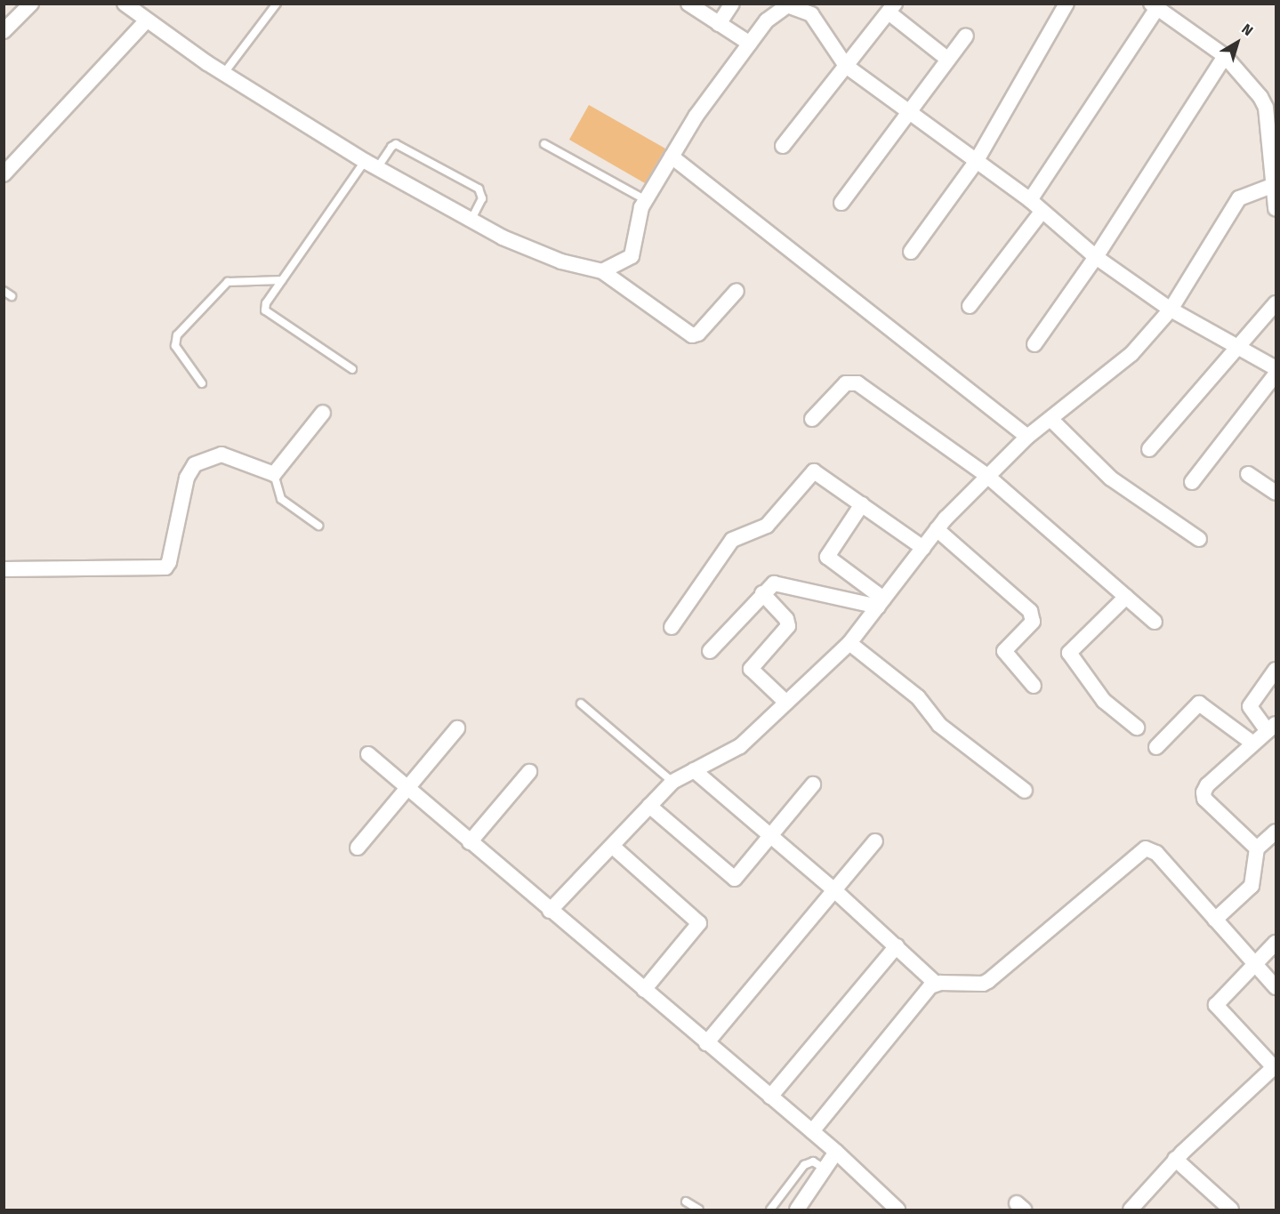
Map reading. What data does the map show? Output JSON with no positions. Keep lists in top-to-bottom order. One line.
{"north":"top right"}
